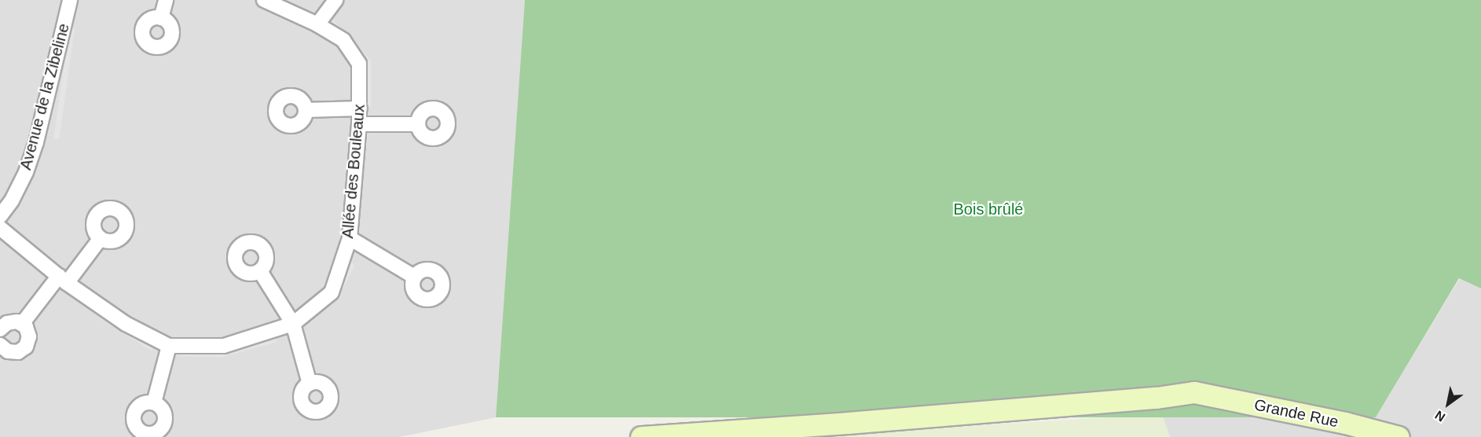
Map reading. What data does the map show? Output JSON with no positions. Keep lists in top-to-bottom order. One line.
{"streets":{"main road":["Grande Rue"],"street":["Avenue de la Zibeline","Allée des Bouleaux"]},"parks":["Bois brûlé"],"north":"bottom left"}
